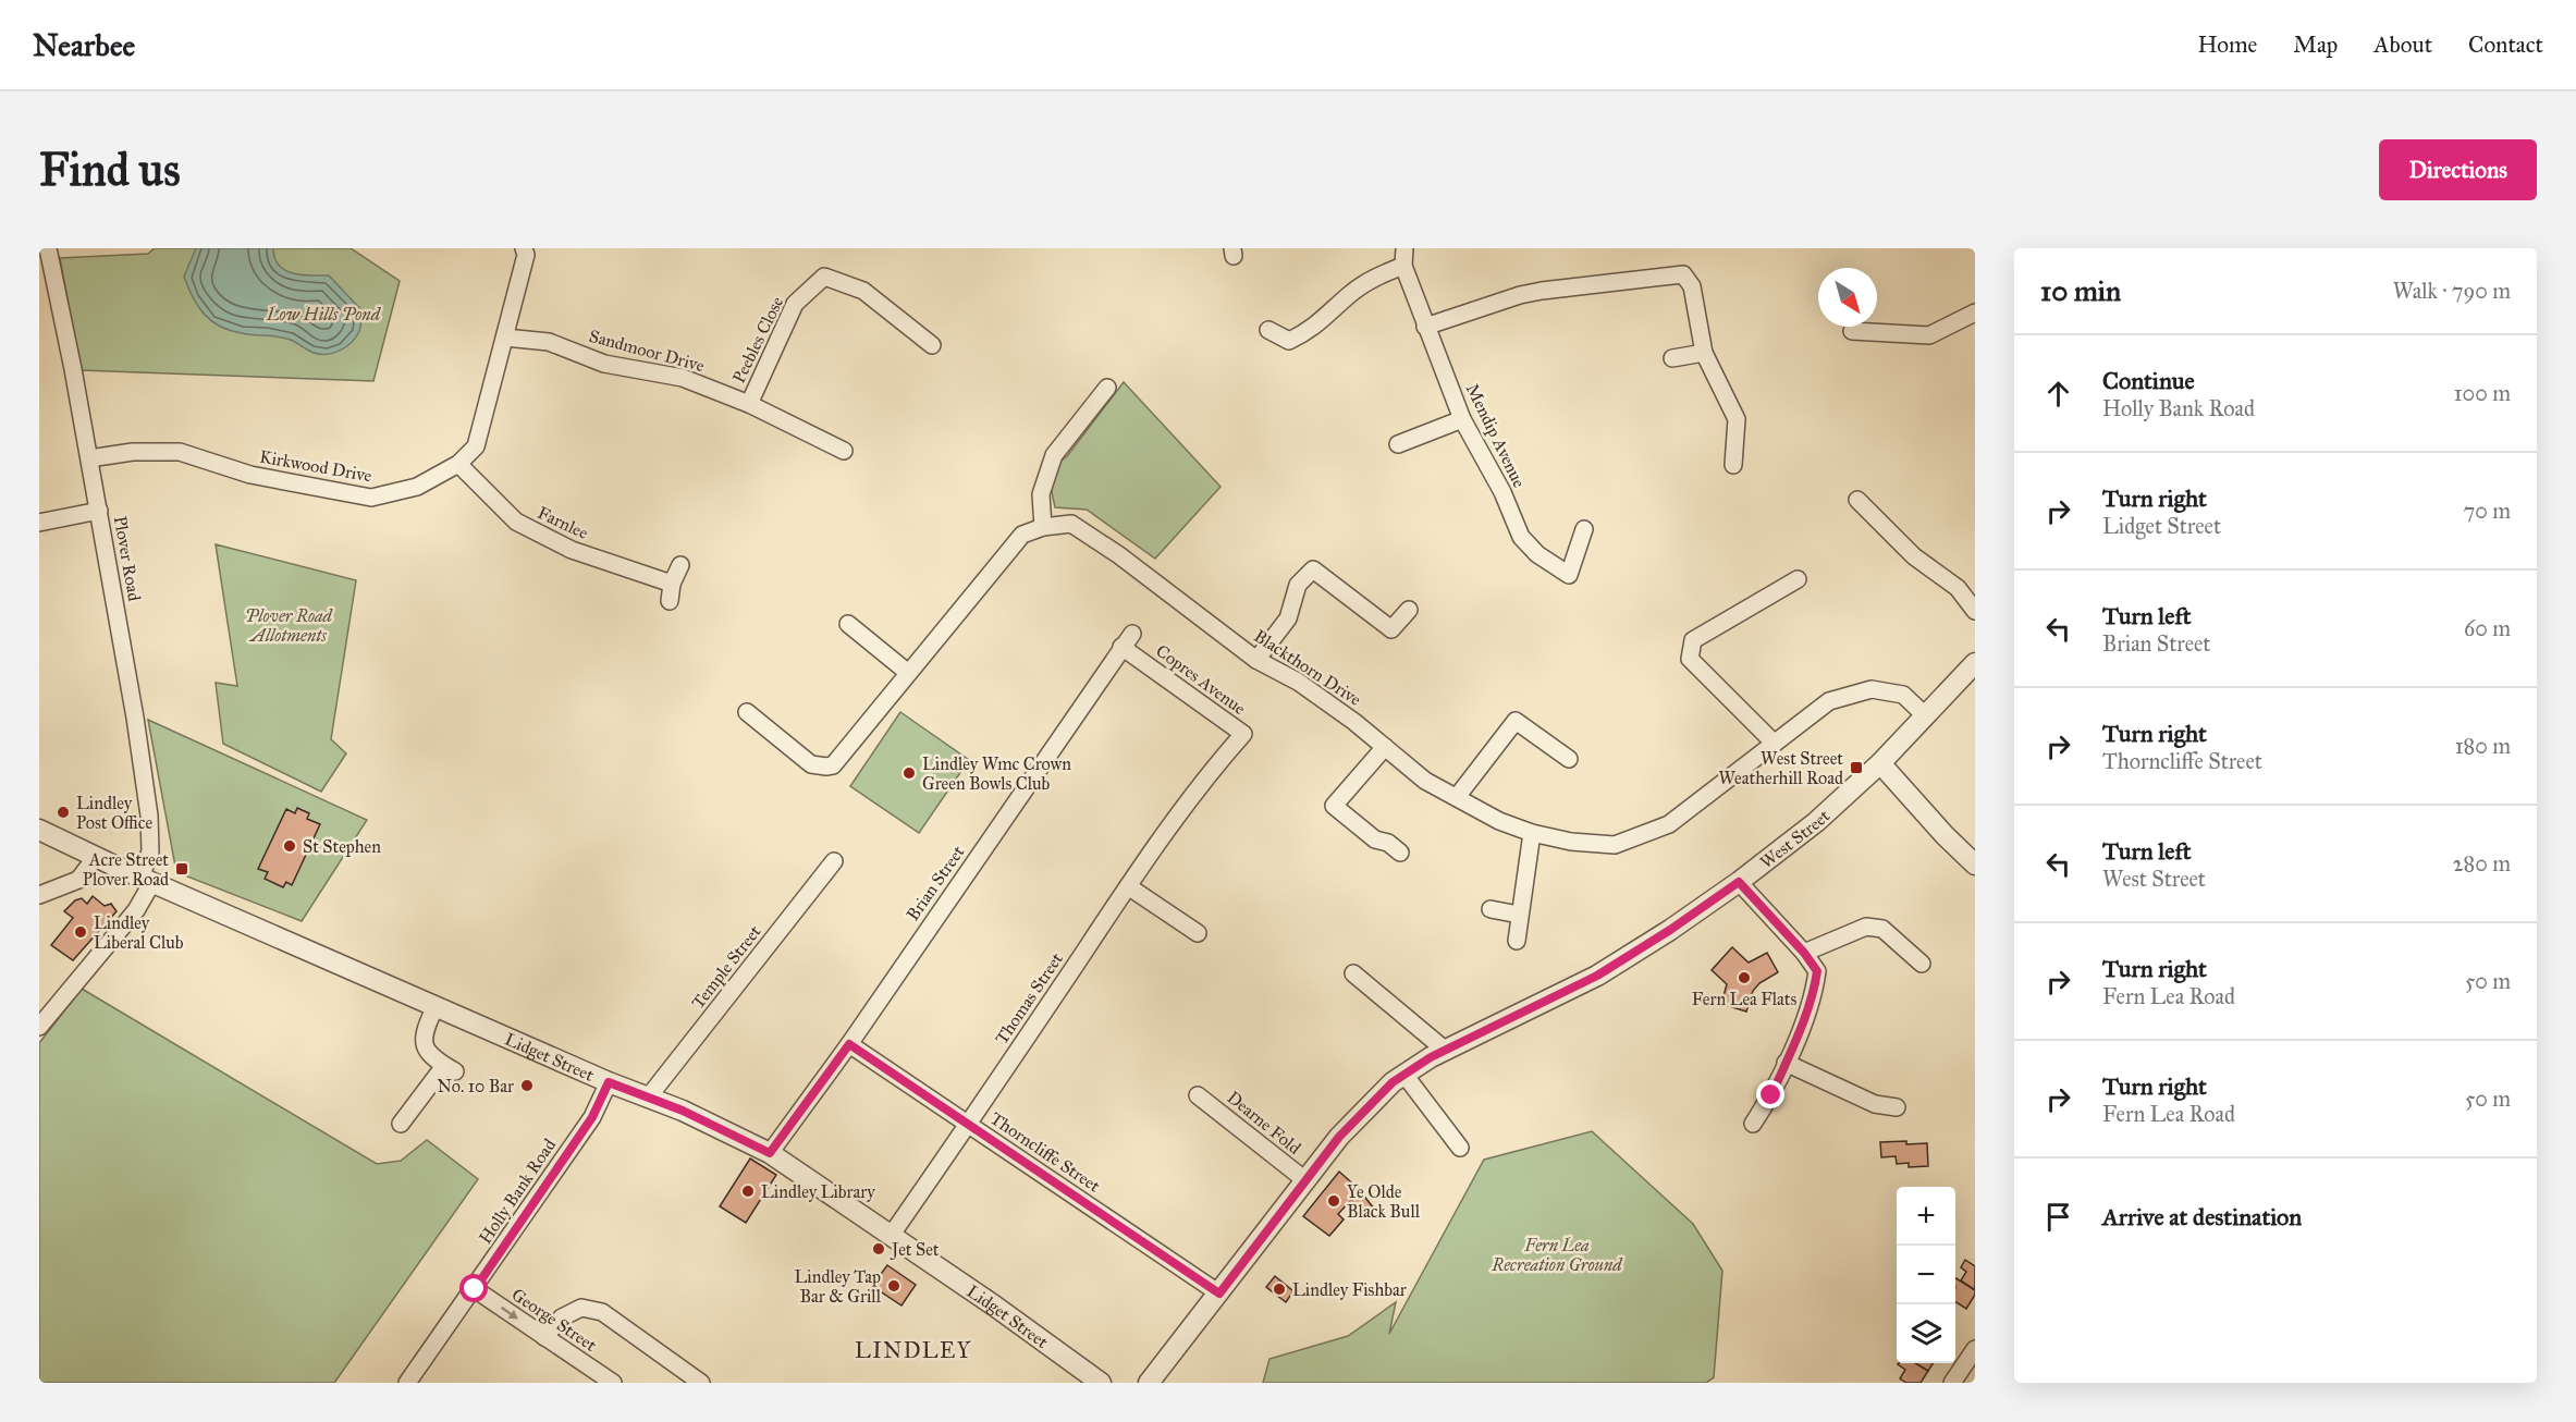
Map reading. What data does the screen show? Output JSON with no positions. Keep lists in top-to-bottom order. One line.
{"streets":{"street":["Peebles Close","Sandmoor Drive","Mendip Avenue","Kirkwood Drive","Farnlee","Plover Road","Blackthorn Drive","Copres Avenue","West Street","Brian Street","Temple Street","Thomas Street","Lidget Street","Dearne Fold","Thorncliffe Street","Holly Bank Road","George Street"]},"crossings":[["Peebles Close","Sandmoor Drive"],["Sandmoor Drive","Kirkwood Drive"],["Kirkwood Drive","Farnlee"],["Kirkwood Drive","Plover Road"],["Plover Road","Lidget Street"],["Blackthorn Drive","West Street"],["Copres Avenue","Brian Street"],["Copres Avenue","Thomas Street"],["West Street","Dearne Fold"],["West Street","Thorncliffe Street"],["Brian Street","Lidget Street"],["Brian Street","Thorncliffe Street"],["Temple Street","Lidget Street"],["Thomas Street","Lidget Street"],["Thomas Street","Thorncliffe Street"],["Lidget Street","Holly Bank Road"],["Holly Bank Road","George Street"]],"one_way":["George Street"],"districts":["LINDLEY"],"parks":["Low Hills Pond","Plover Road Allotments","Fern Lea Recreation Ground"],"places":{"transit":["West Street Weatherhill Road","Acre Street Plover Road"],"other":["Lindley Wmc Crown Green Bowls Club","Lindley Post Office","St Stephen","Lindley Liberal Club","Fern Lea Flats","No. 10 Bar","Lindley Library","Ye Olde Black Bull","Jet Set","Lindley Tap Bar & Grill","Lindley Fishbar"]},"north":"bottom right","page":{"header":"Nearbee","nav":["Home","Map","About","Contact"],"buttons":"Directions","title":"Find us","heading":["10 min","Walk · 790 m"],"list":[["Continue","Holly Bank Road","100 m"],["Turn right","Lidget Street","70 m"],["Turn left","Brian Street","60 m"],["Turn right","Thorncliffe Street","180 m"],["Turn left","West Street","280 m"],["Turn right","Fern Lea Road","50 m"],["Turn right","Fern Lea Road","50 m"],"Arrive at destination"],"map_buttons":["+","−"]}}
